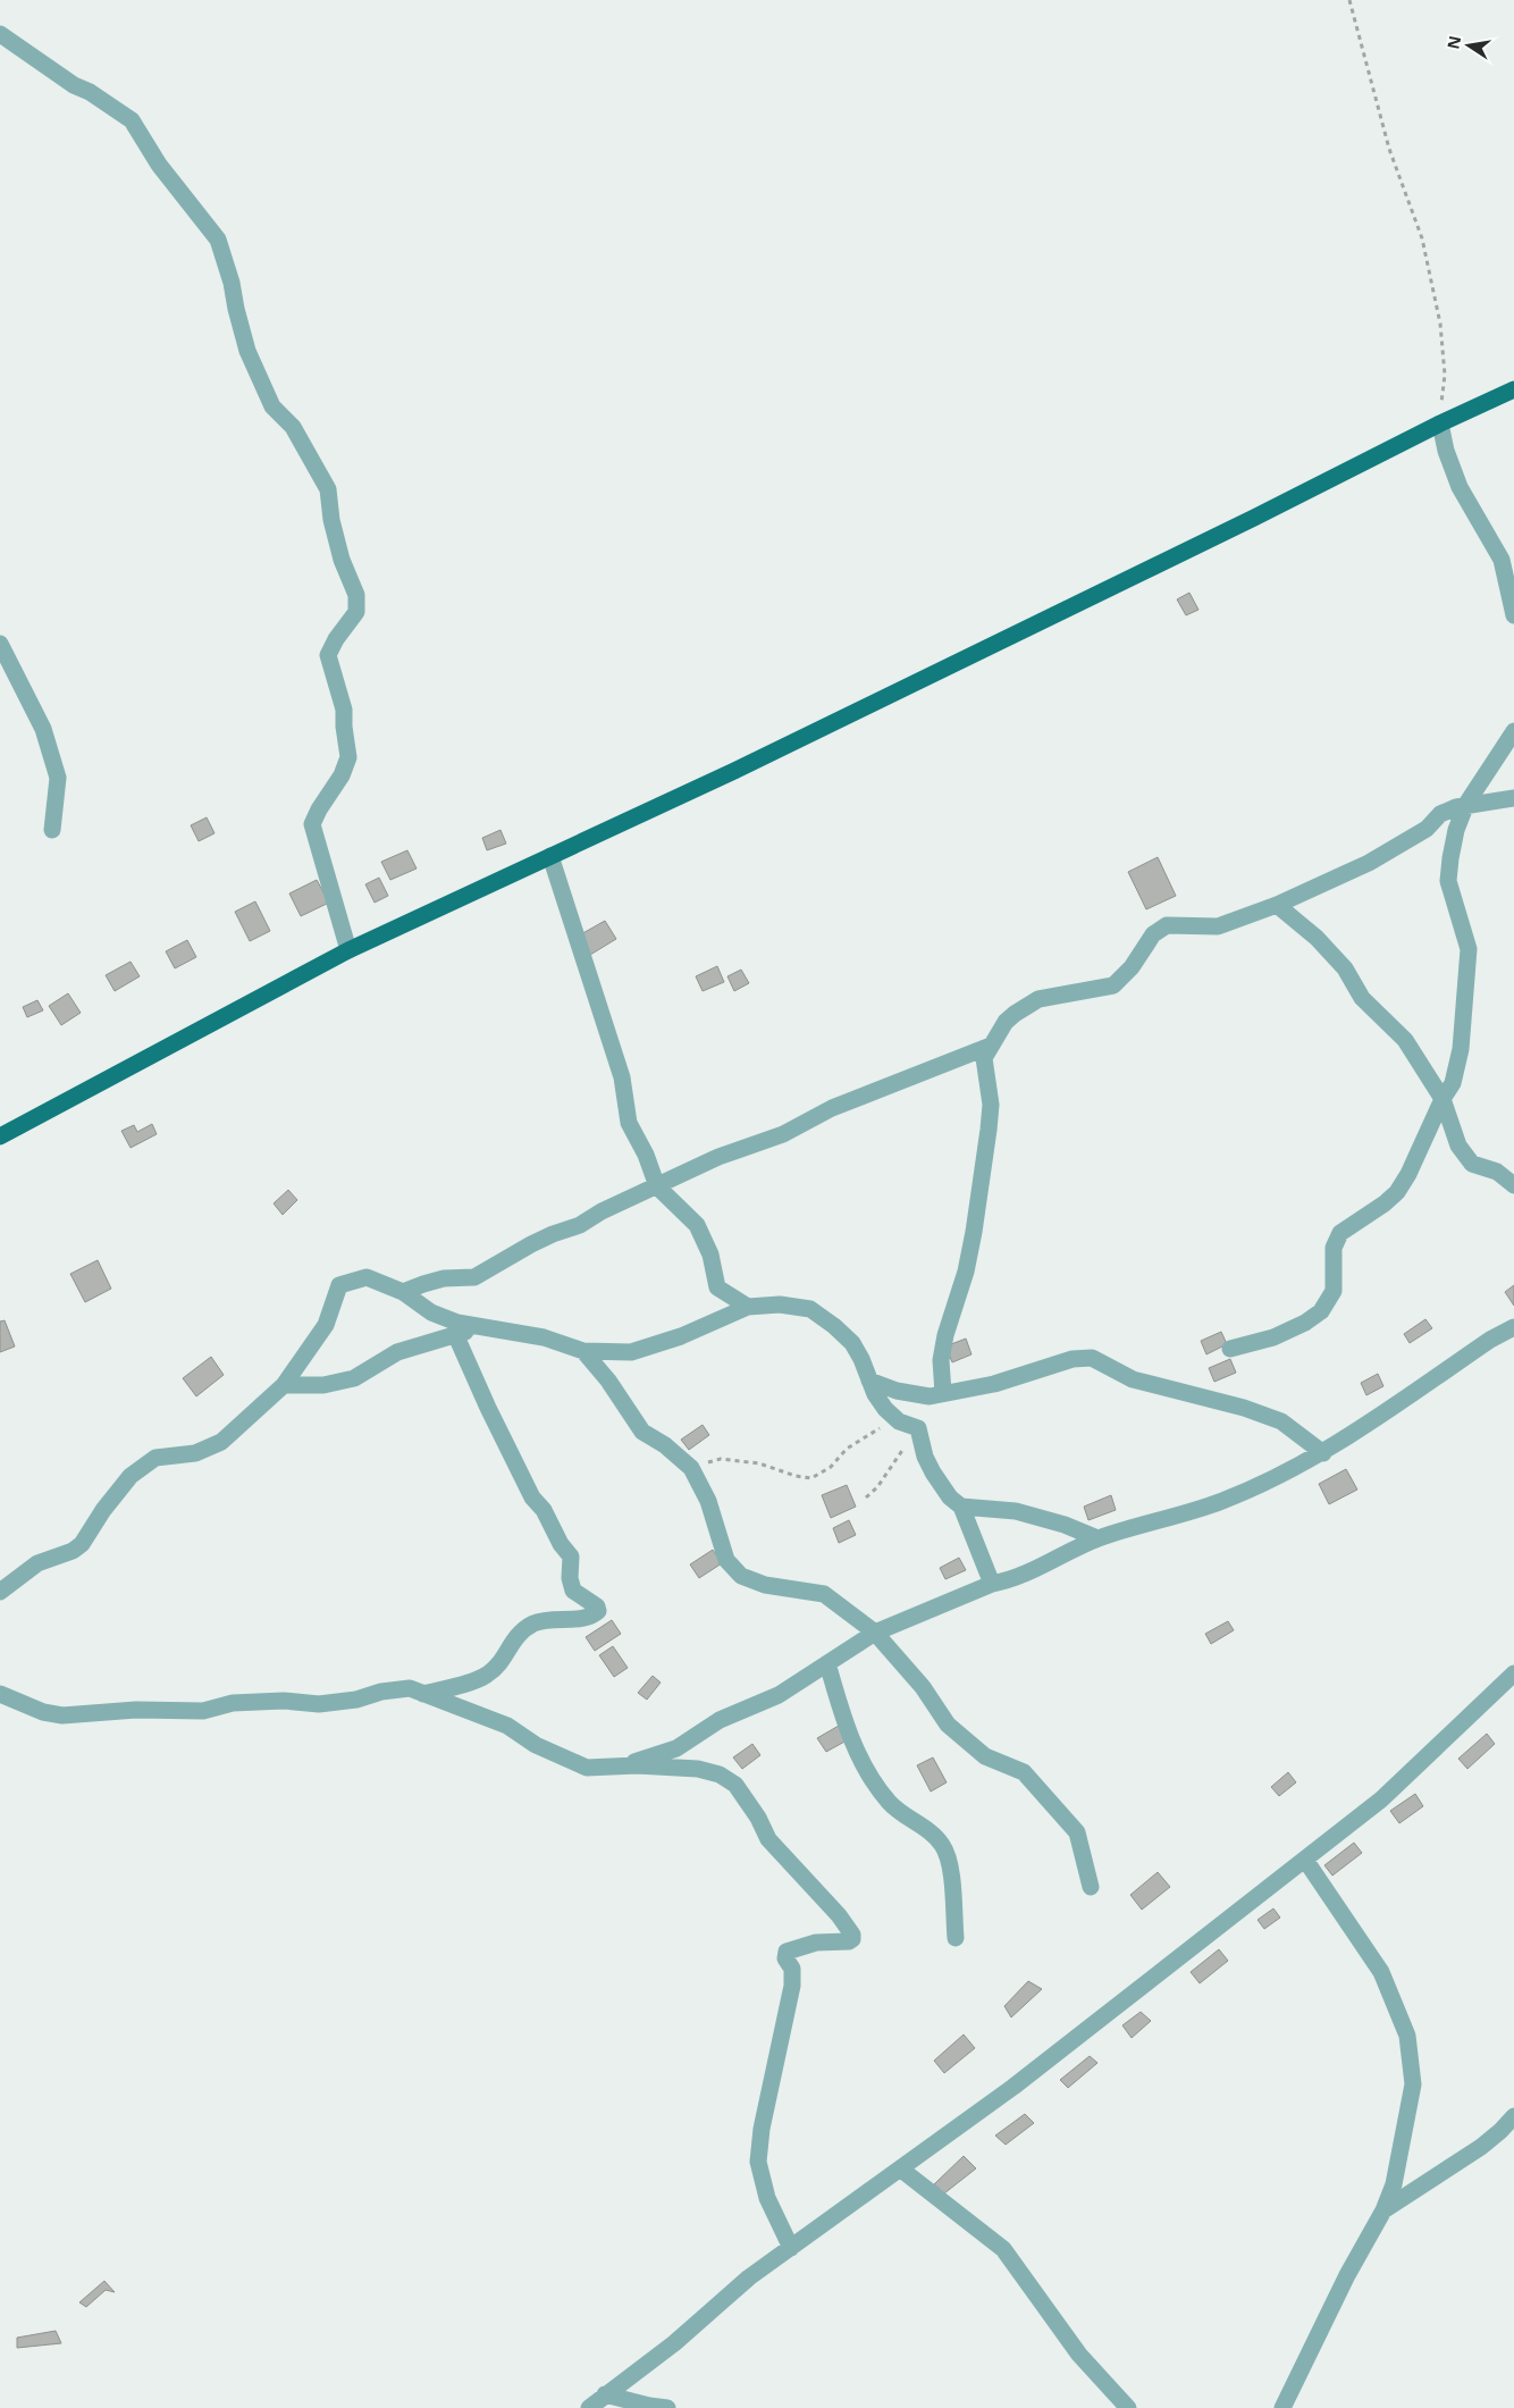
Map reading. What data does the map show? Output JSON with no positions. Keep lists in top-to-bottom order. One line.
{"north":"left"}
